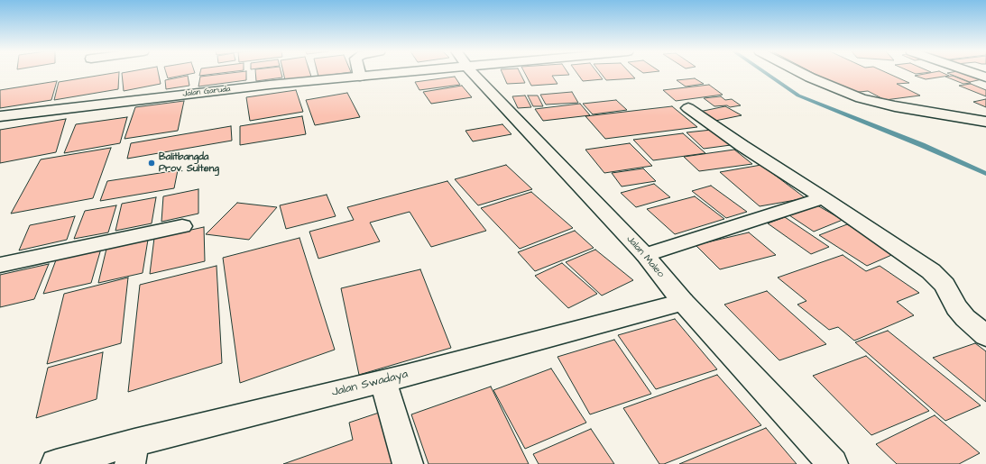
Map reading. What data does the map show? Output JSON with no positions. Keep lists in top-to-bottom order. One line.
{"streets":{"street":["Jalan Garuda","Jalan Maleo","Jalan Swadaya"]},"crossings":[["Jalan Maleo","Jalan Swadaya"]],"places":["Balitbangda Prov. Sulteng"]}
